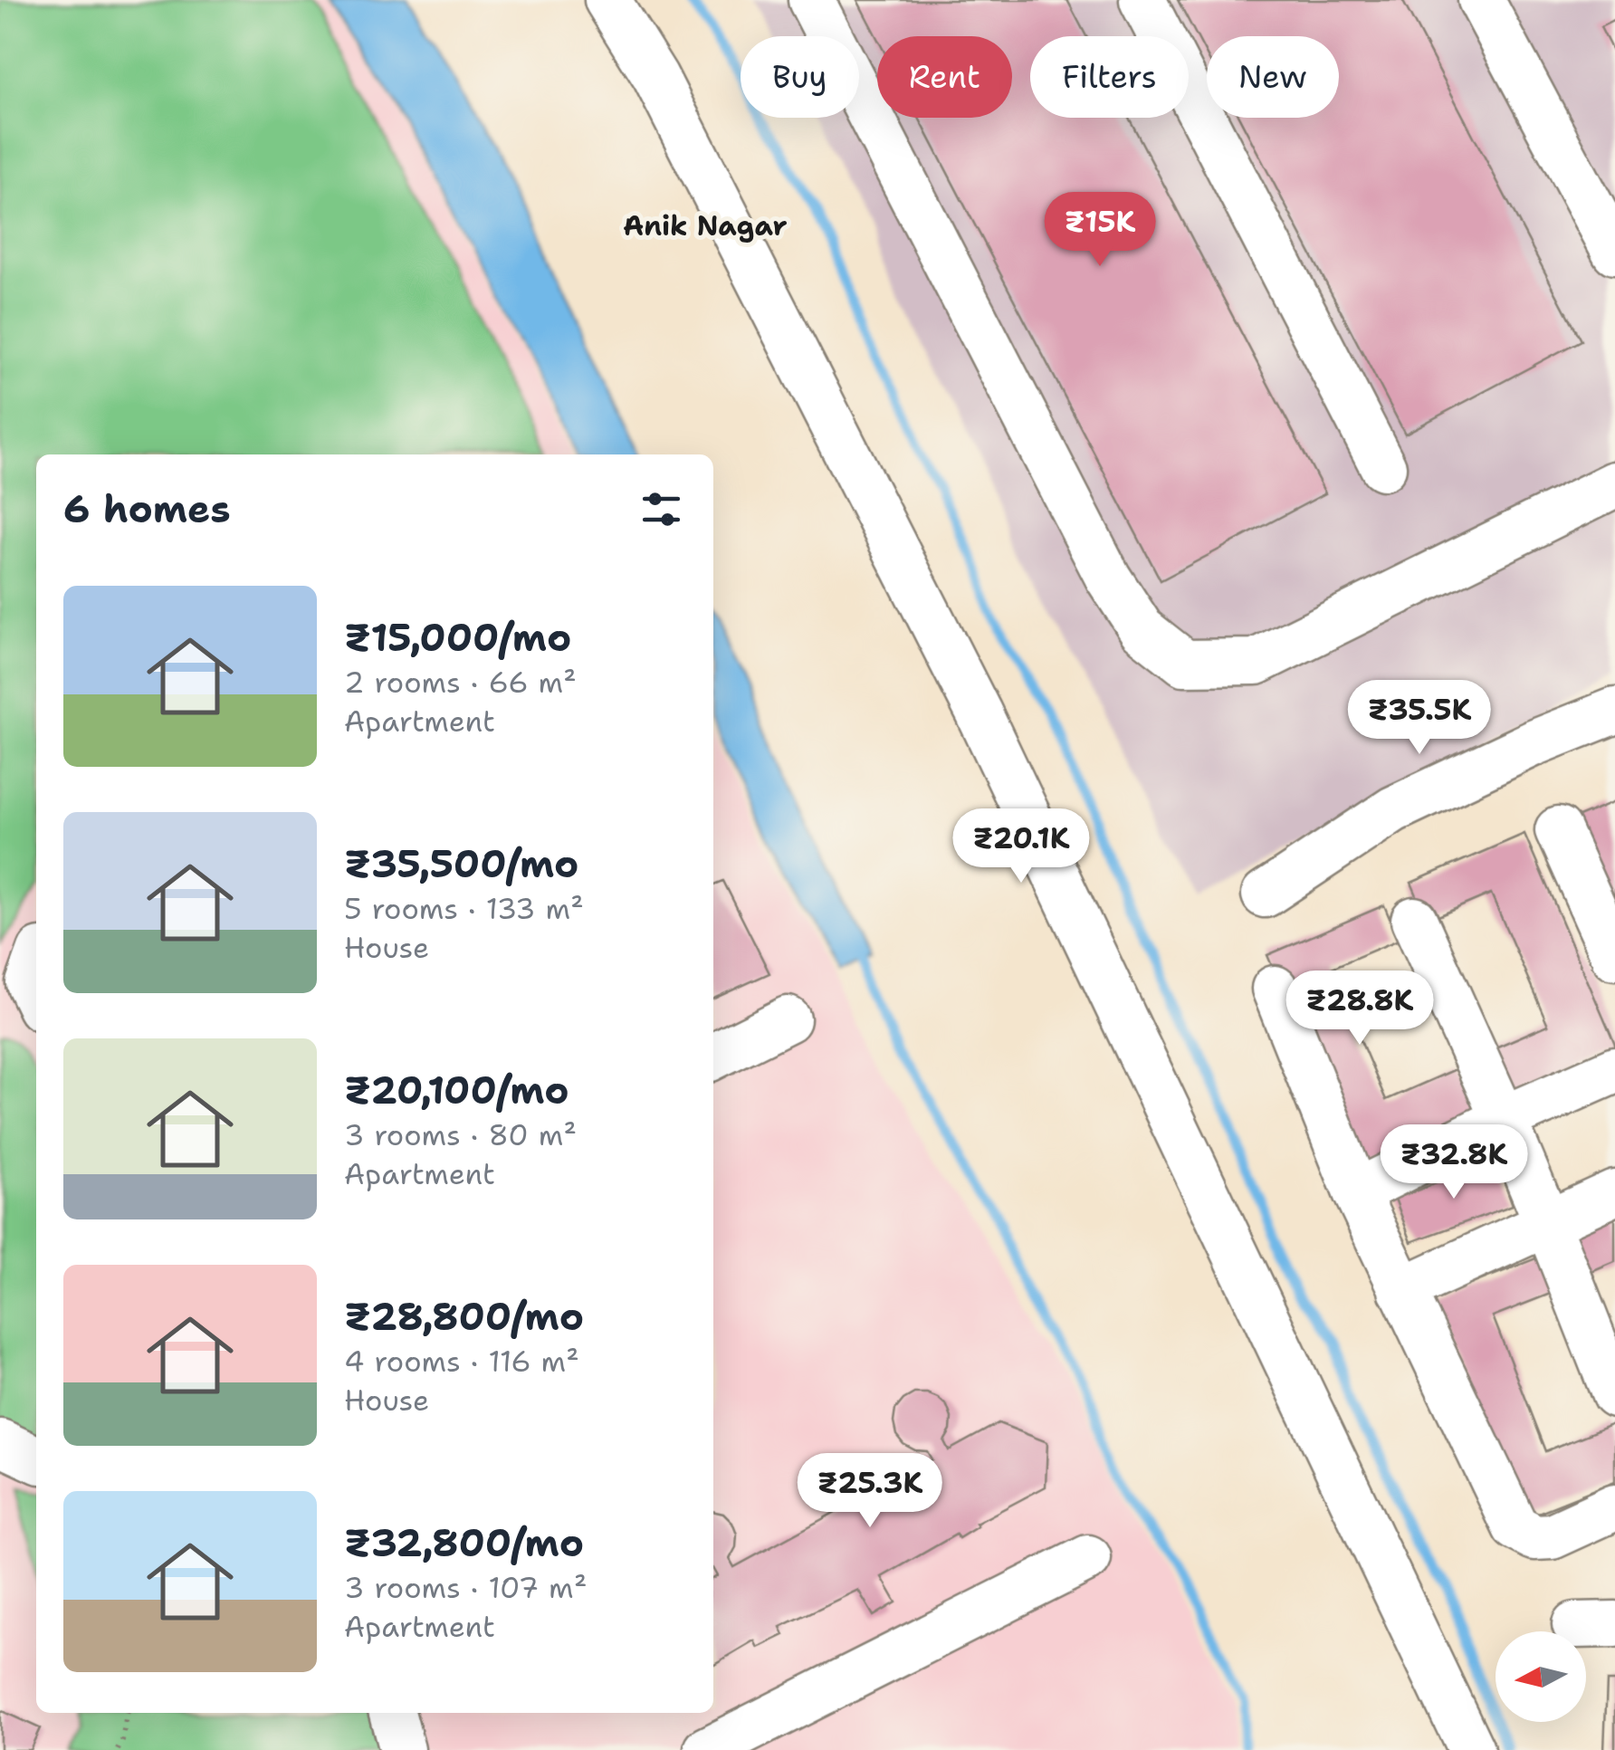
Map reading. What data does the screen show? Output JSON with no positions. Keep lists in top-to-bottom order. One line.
{"districts":["Anik Nagar"],"north":"left","page":{"chip":["Buy","Rent","Filters","New"],"price":["₹15K","₹35.5K","₹20.1K","₹28.8K","₹32.8K","₹25.3K"],"heading":"6 homes","list":[{"name":"₹15,000/mo","note":"2 rooms · 66 m² · Apartment"},{"name":"₹35,500/mo","note":"5 rooms · 133 m² · House"},{"name":"₹20,100/mo","note":"3 rooms · 80 m² · Apartment"},{"name":"₹28,800/mo","note":"4 rooms · 116 m² · House"},{"name":"₹32,800/mo","note":"3 rooms · 107 m² · Apartment"}]}}
